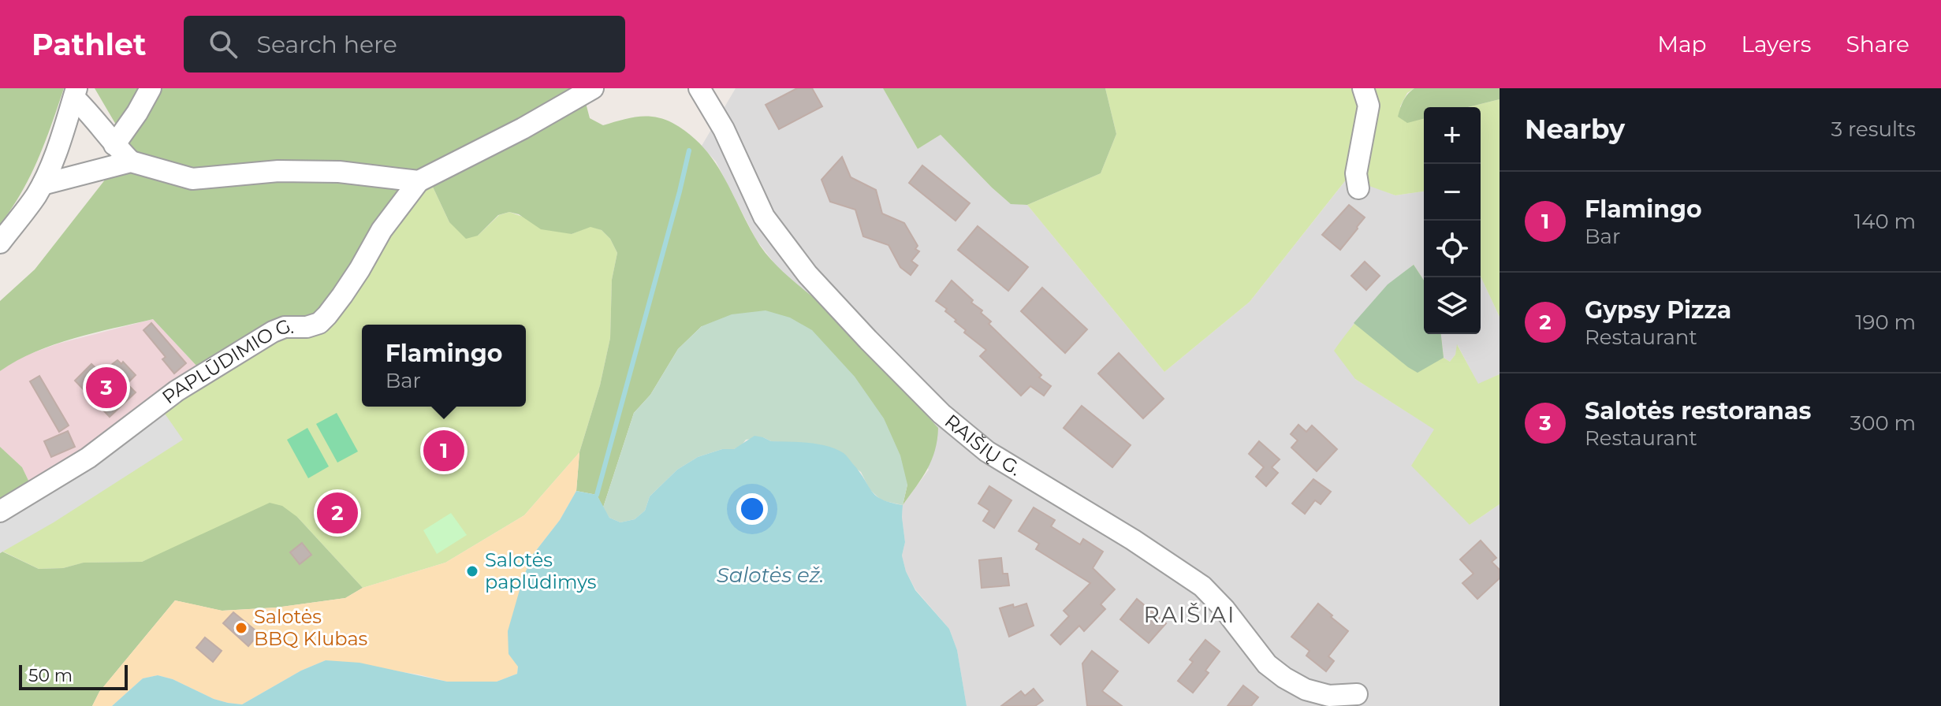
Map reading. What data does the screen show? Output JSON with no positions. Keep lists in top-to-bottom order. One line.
{"streets":{"street":["PAPLŪDIMIO G.","RAIŠIŲ G."]},"districts":["RAIŠIAI"],"water":["Salotės ež."],"places":["Salotės paplūdimys","Salotės BBQ Klubas"],"scale_bar":"50 m","page":{"header":"Pathlet","search":"Search here","nav":["Map","Layers","Share"],"heading":["Nearby","3 results"],"map_buttons":["+","−"],"list":[{"mark":"1","name":"Flamingo","note":"Bar","value":"140 m"},{"mark":"2","name":"Gypsy Pizza","note":"Restaurant","value":"190 m"},{"mark":"3","name":"Salotės restoranas","note":"Restaurant","value":"300 m"}],"popup":["Flamingo","Bar"],"pins":["3","1","2"],"scale":"50 m"}}
